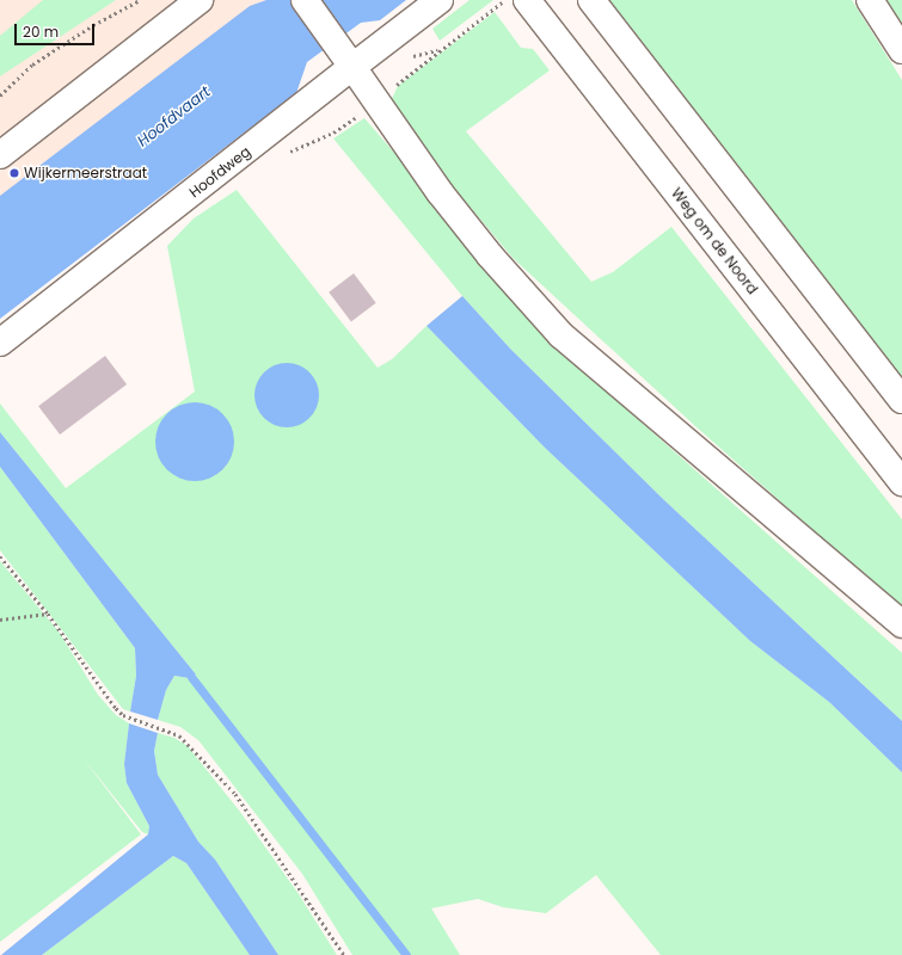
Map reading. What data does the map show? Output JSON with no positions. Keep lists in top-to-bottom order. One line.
{"streets":{"main road":["Hoofdweg","Weg om de Noord"]},"water":["Hoofdvaart"],"places":["Wijkermeerstraat"],"scale_bar":"20 m"}
